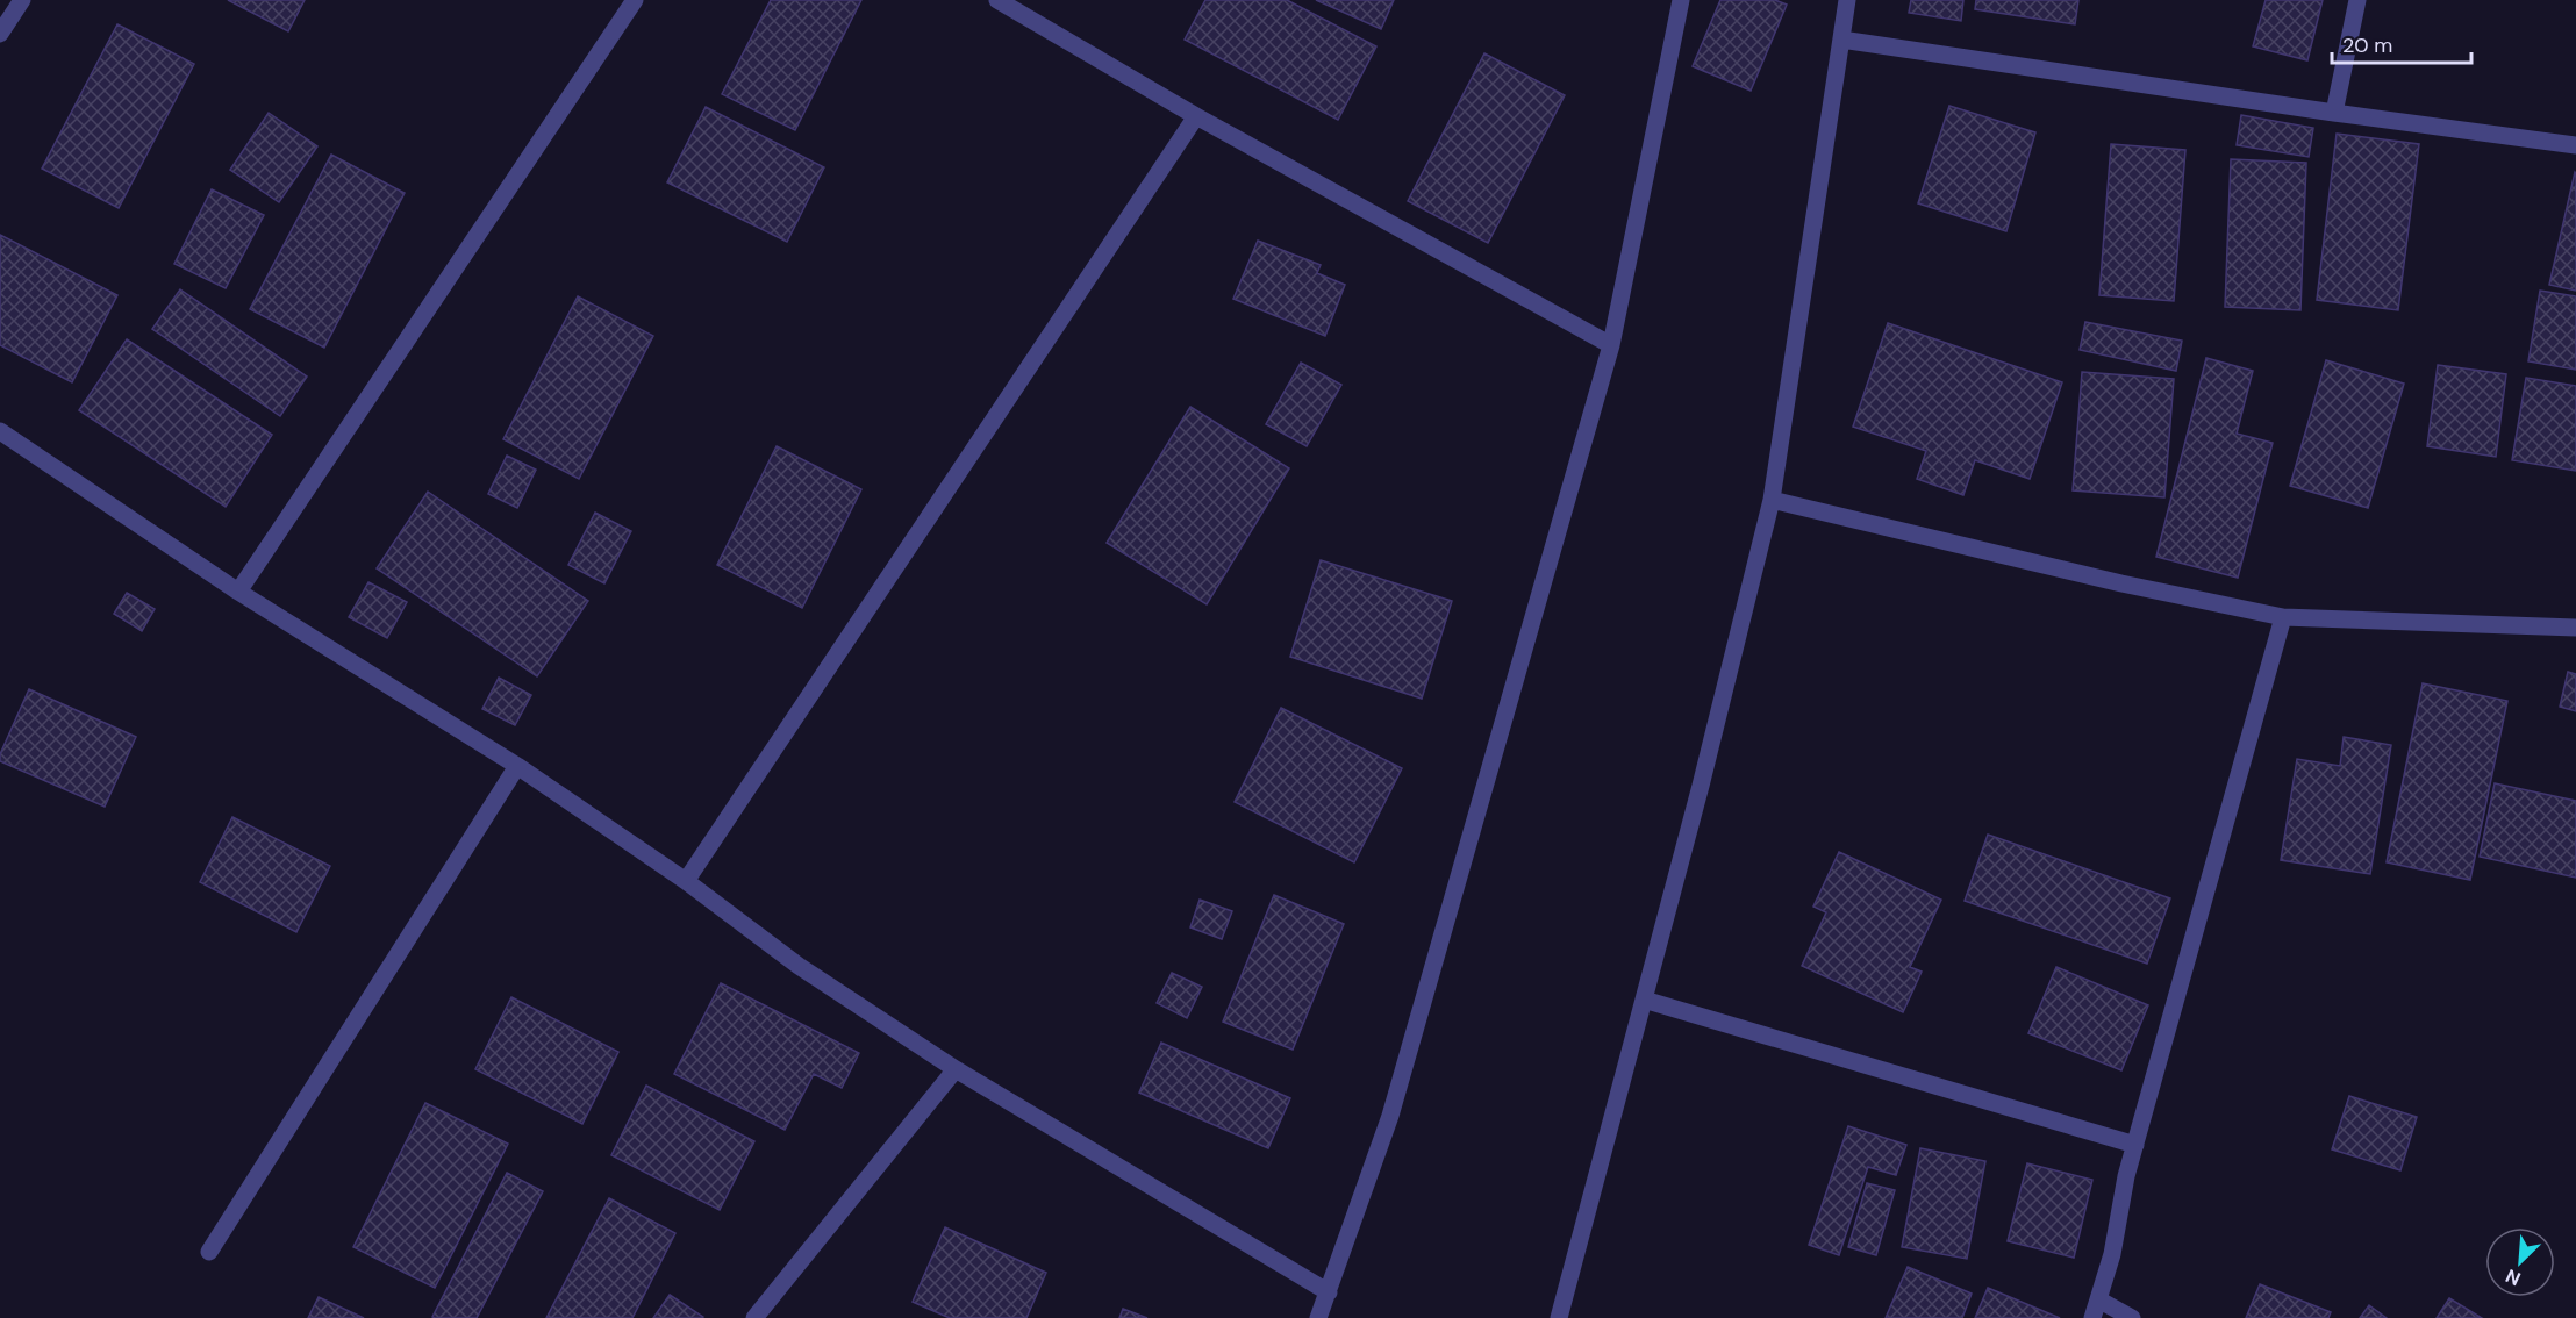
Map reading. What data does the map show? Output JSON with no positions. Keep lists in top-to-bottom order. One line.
{"scale_bar":"20 m","north":"bottom left"}
